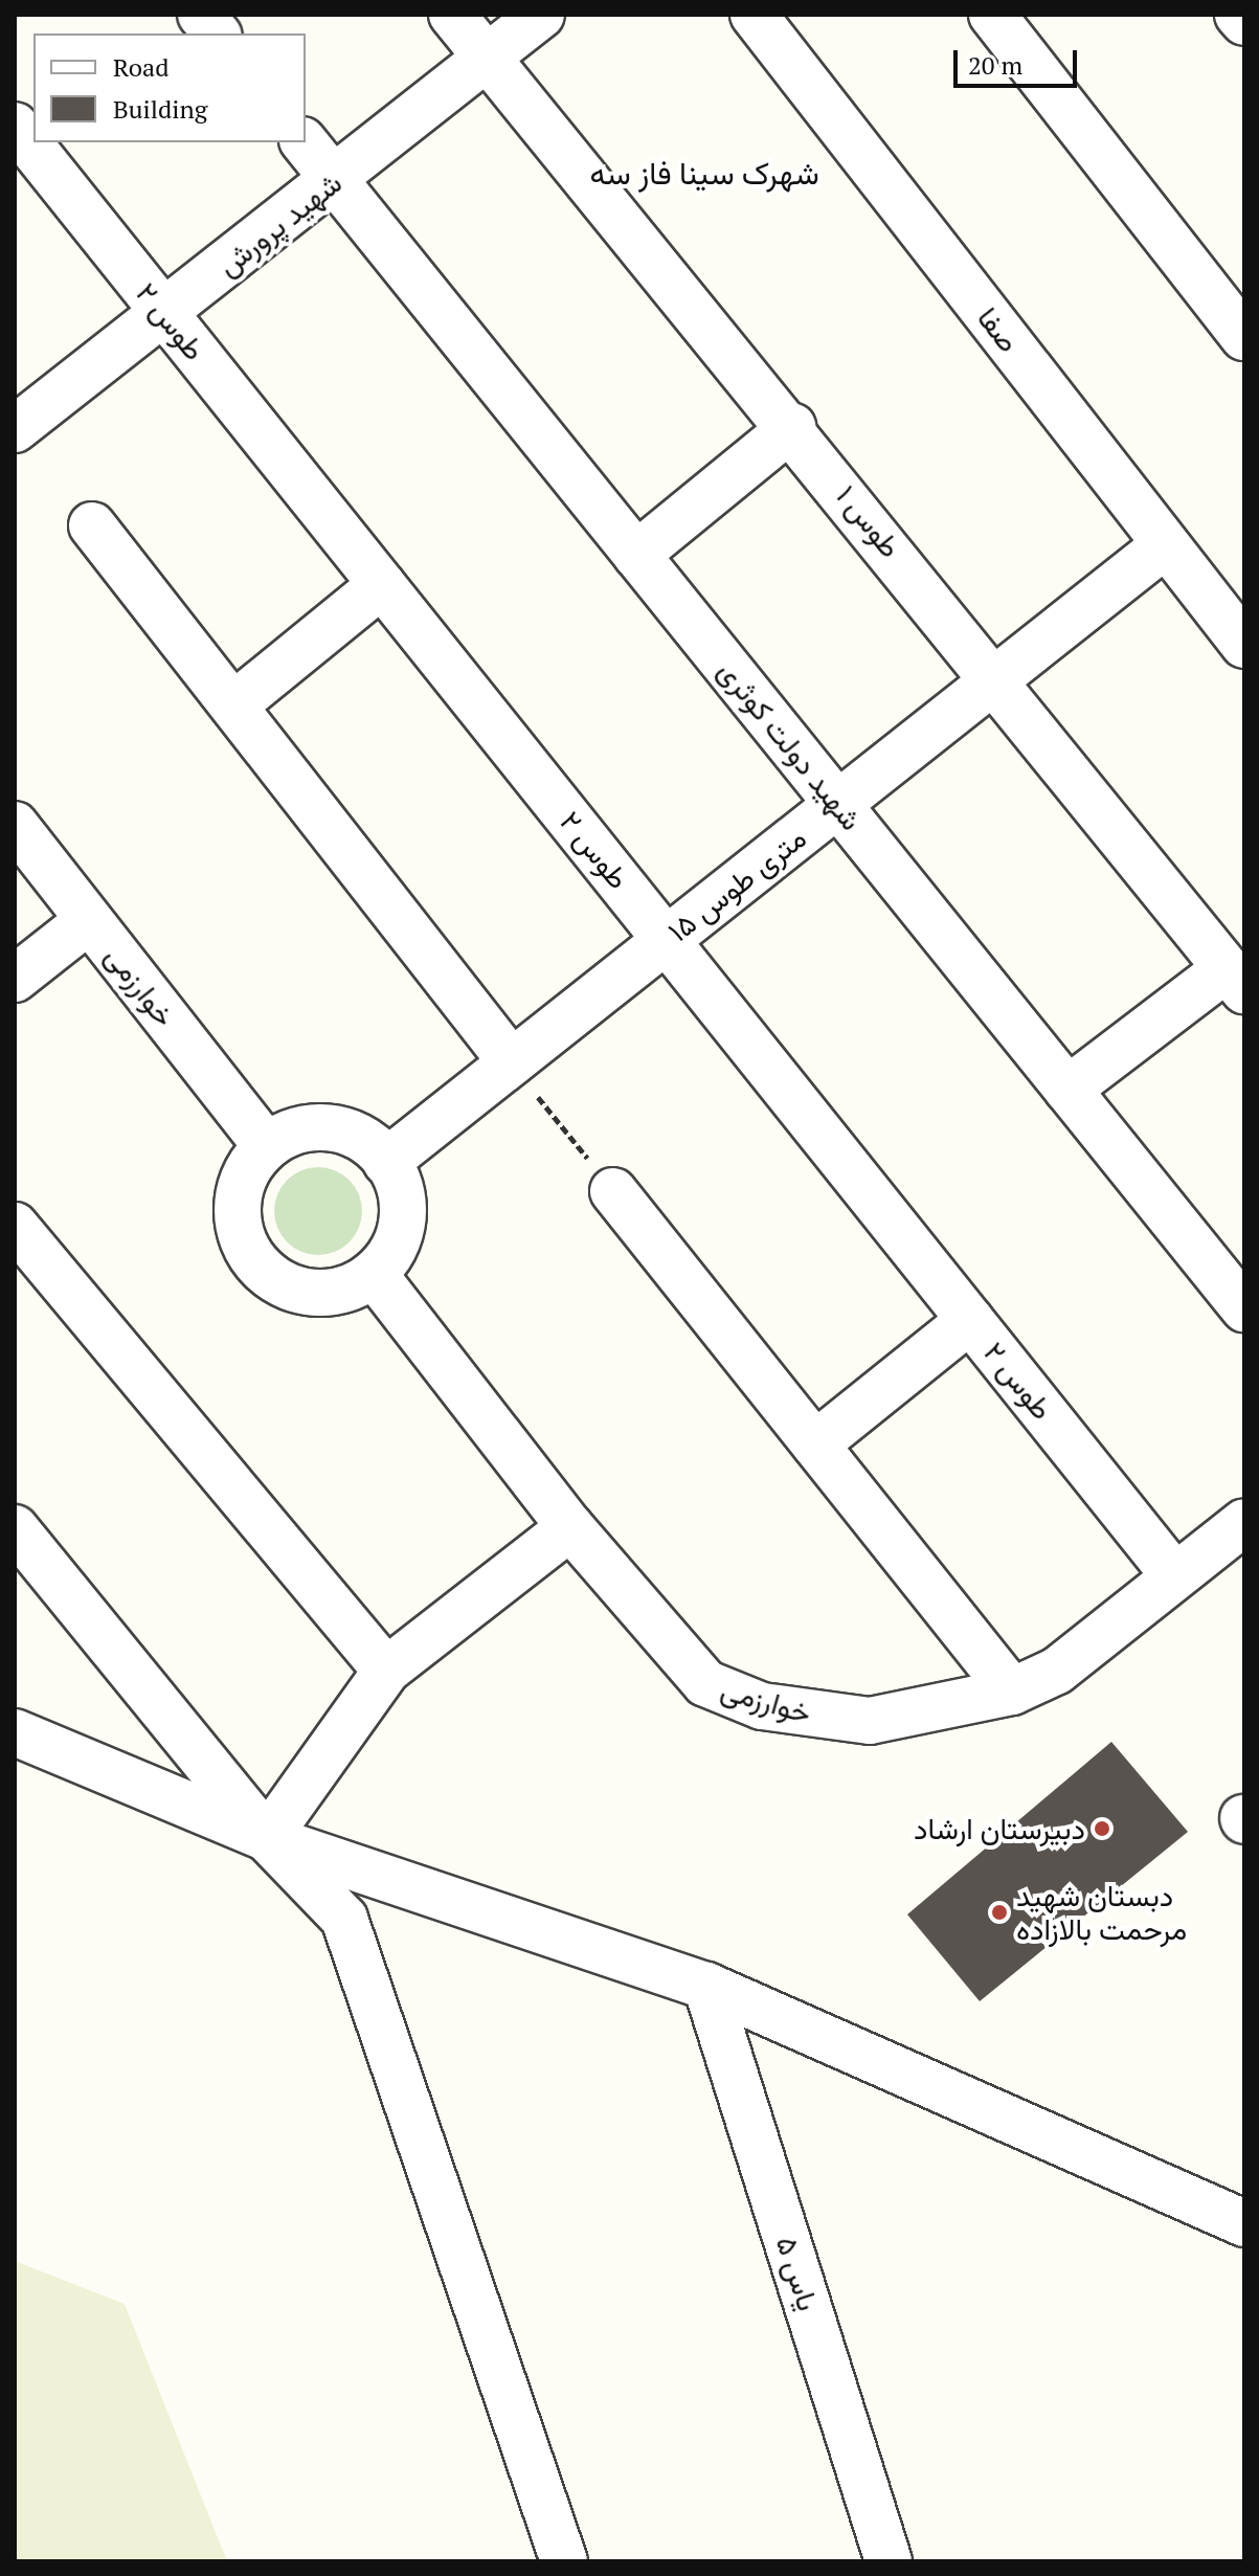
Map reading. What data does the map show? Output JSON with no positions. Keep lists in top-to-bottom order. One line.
{"streets":{"street":["شهید پرورش","طوس ۲","صفا","طوس ۱","شهید دولت کوثری","۱۵ متری طوس","خوارزمی","یاس ۵"]},"crossings":[["شهید پرورش","طوس ۲"],["شهید پرورش","طوس ۱"],["شهید پرورش","شهید دولت کوثری"],["طوس ۲","۱۵ متری طوس"],["طوس ۲","خوارزمی"],["صفا","۱۵ متری طوس"],["طوس ۱","۱۵ متری طوس"],["شهید دولت کوثری","۱۵ متری طوس"],["۱۵ متری طوس","خوارزمی"]],"districts":["شهرک سینا فاز سه"],"places":["دبیرستان ارشاد","دبستان شهید مرحمت بالازاده"],"legend":["Road","Building"],"scale_bar":"20 m"}
